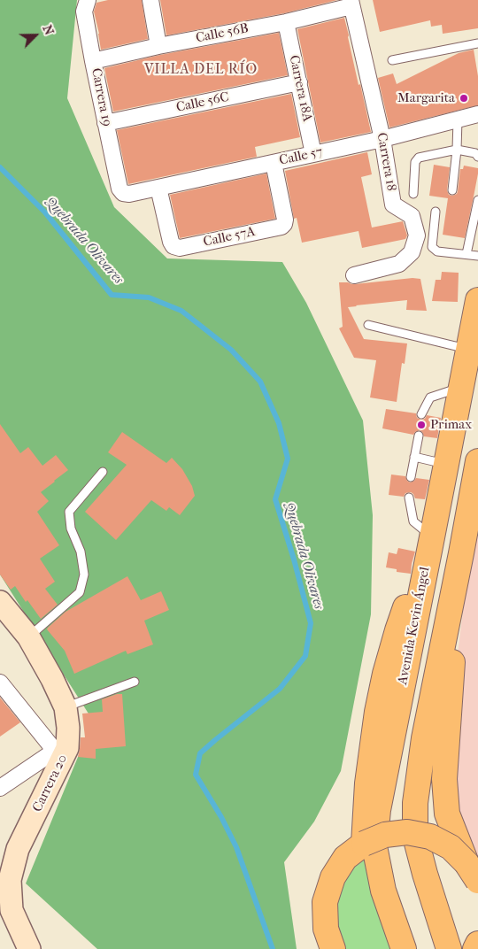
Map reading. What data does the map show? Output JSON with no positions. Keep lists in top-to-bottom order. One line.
{"streets":{"main road":["Avenida Kevin Ángel","Carrera 20"],"street":["Calle 56B","Carrera 18A","Carrera 19","Calle 56C","Calle 57","Carrera 18","Calle 57A"]},"crossings":[["Calle 56B","Carrera 18A"],["Calle 56B","Carrera 19"],["Calle 56B","Carrera 18"],["Carrera 18A","Calle 56C"],["Carrera 18A","Calle 57"],["Carrera 19","Calle 56C"],["Carrera 19","Calle 57"],["Calle 57","Carrera 18"],["Calle 57","Calle 57A"]],"districts":["VILLA DEL RÍO"],"water":["Quebrada Olivares"],"places":["Margarita","Primax"],"north":"top right"}
